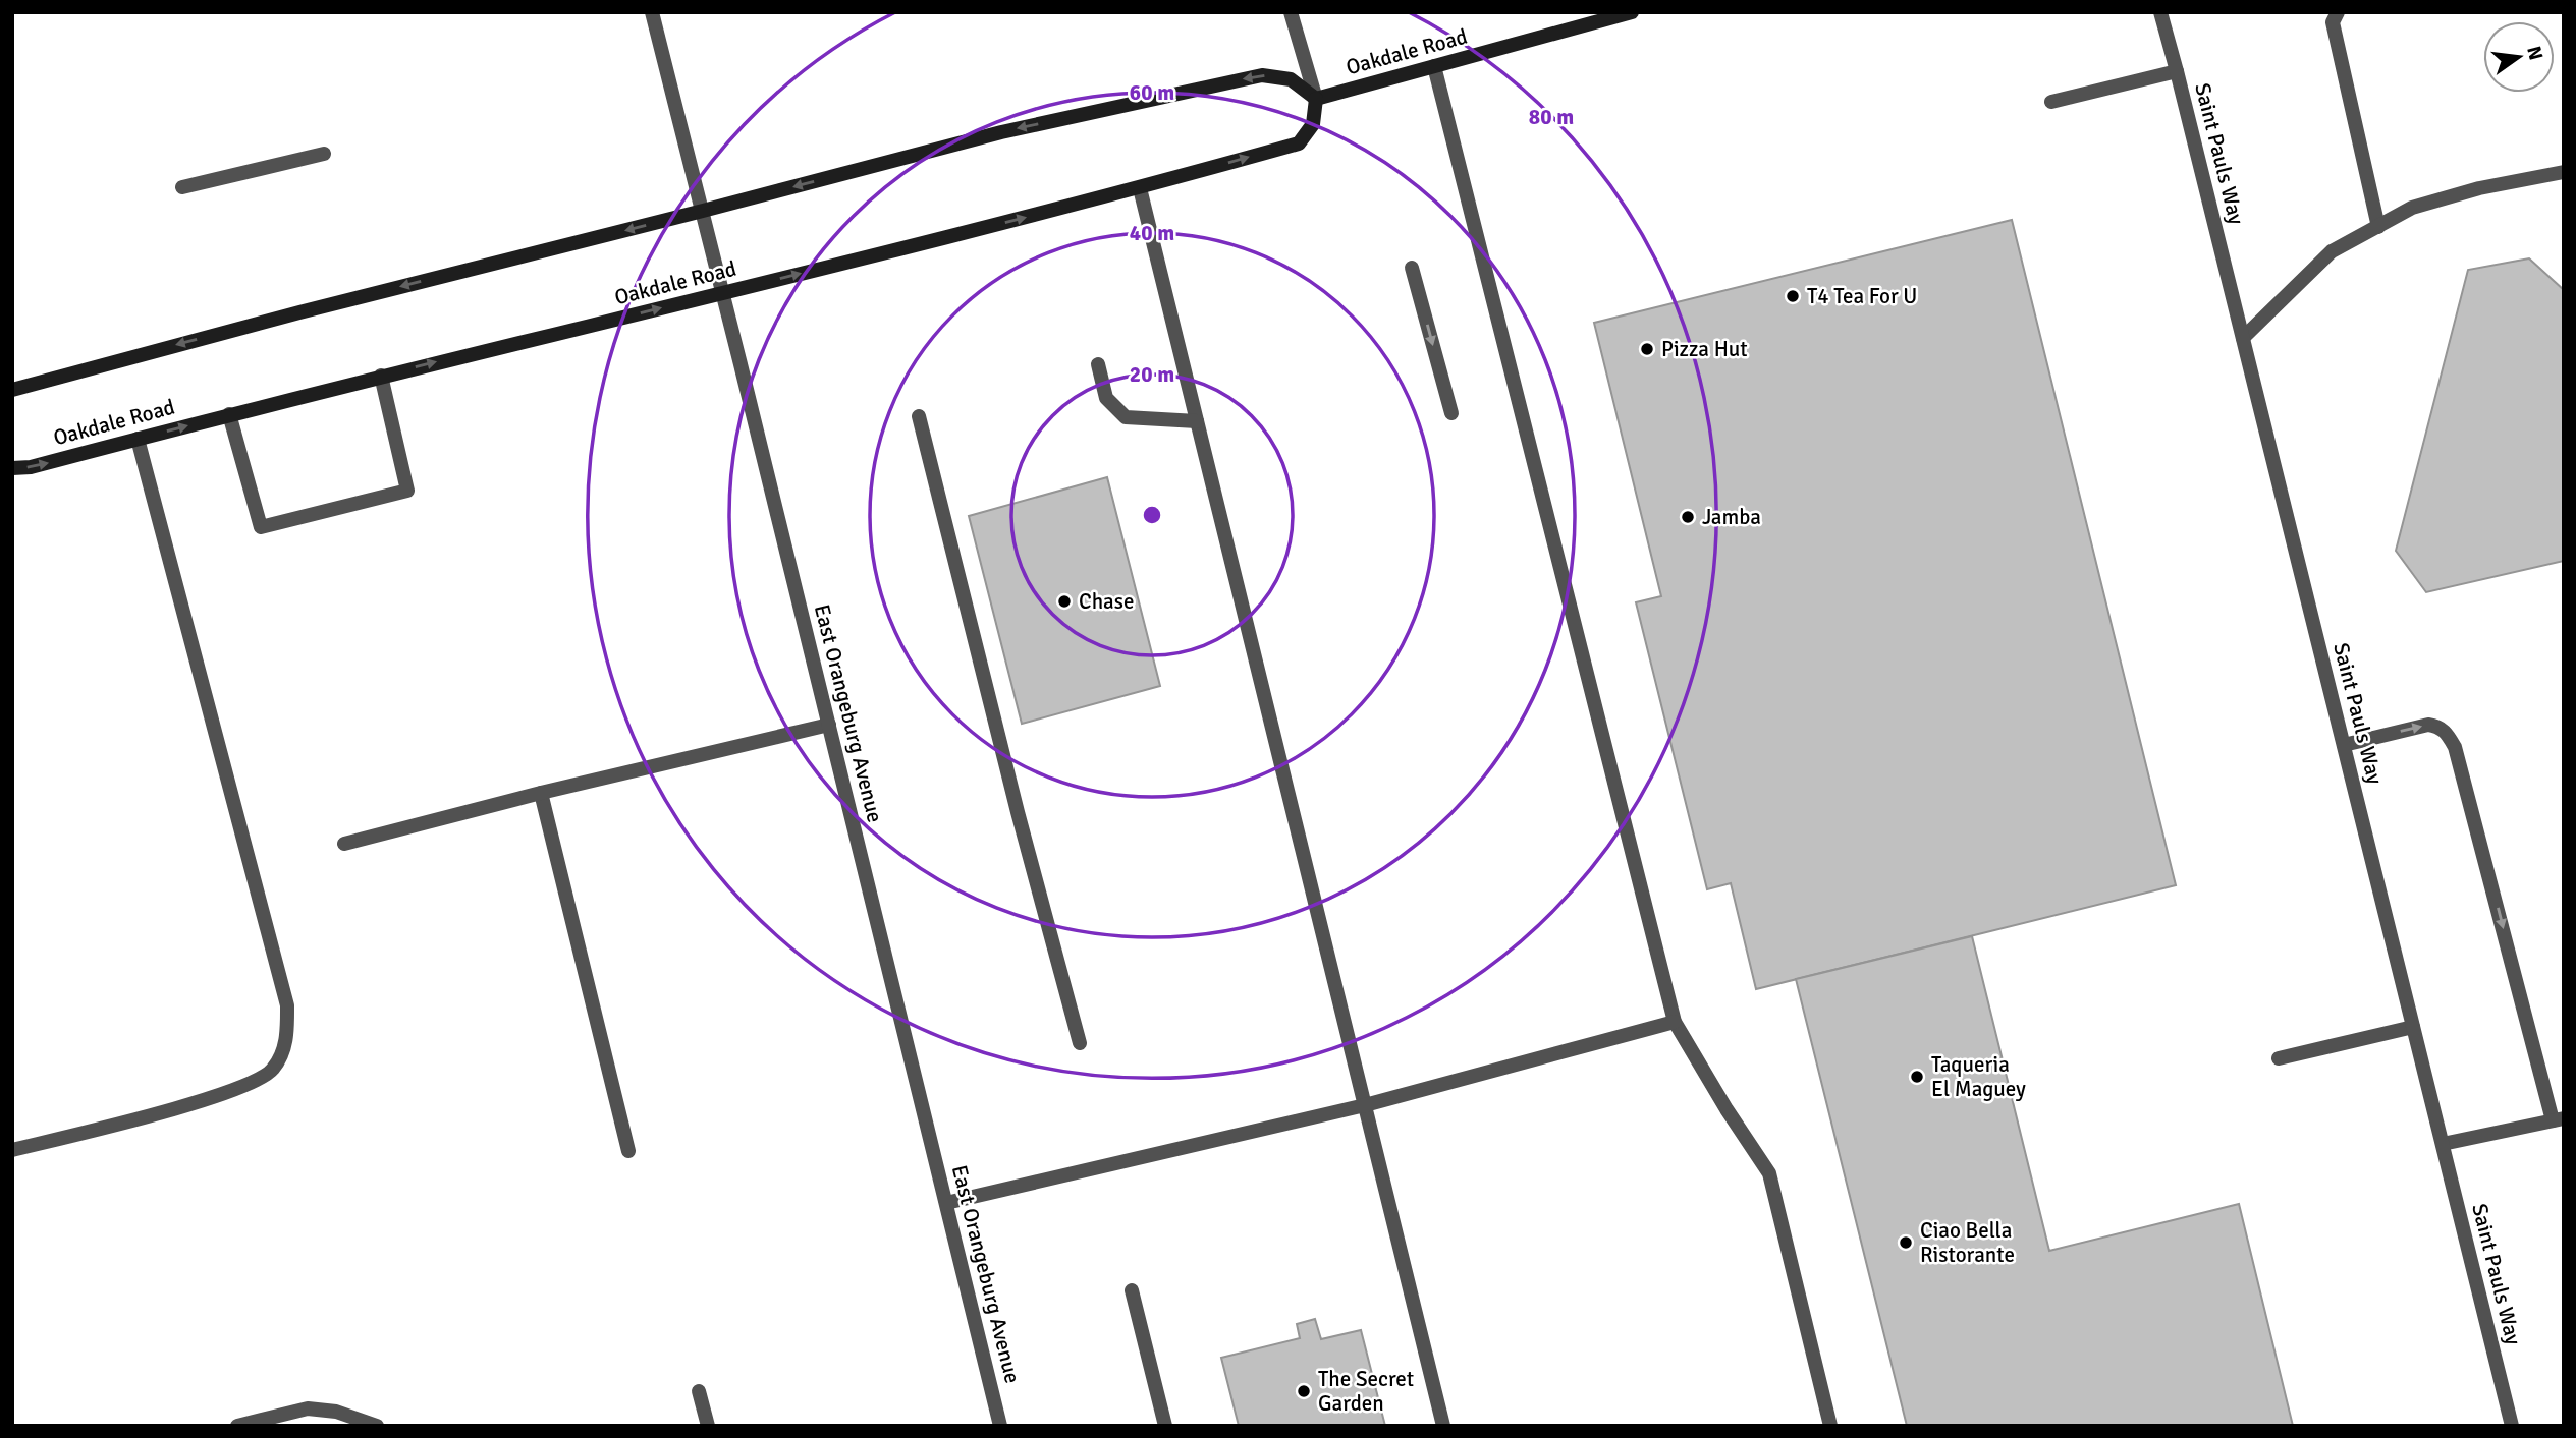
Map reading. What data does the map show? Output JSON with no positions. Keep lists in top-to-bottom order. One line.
{"streets":{"main road":["Oakdale Road"],"street":["Saint Pauls Way","East Orangeburg Avenue"]},"crossings":[["Oakdale Road","East Orangeburg Avenue"]],"places":["T4 Tea For U","Pizza Hut","Jamba","Chase","Taqueria El Maguey","Ciao Bella Ristorante","The Secret Garden"],"north":"right","rings":["60 m","80 m","40 m","20 m"]}
